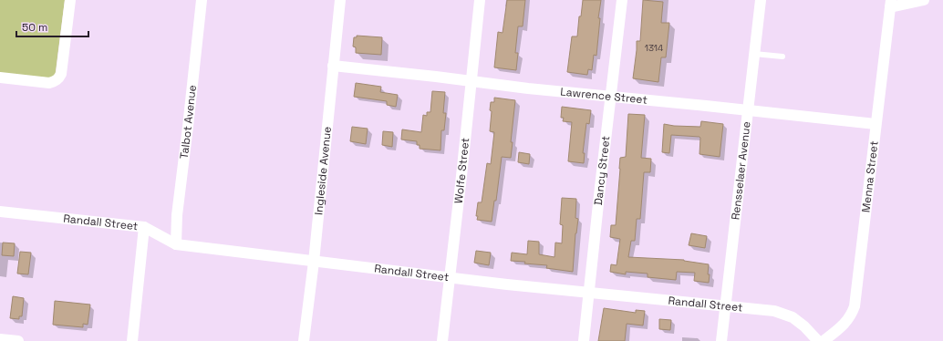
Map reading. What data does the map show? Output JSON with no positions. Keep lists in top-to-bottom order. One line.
{"streets":{"street":["Lawrence Street","Talbot Avenue","Ingleside Avenue","Wolfe Street","Dancy Street","Rensselaer Avenue","Menna Street","Randall Street"]},"crossings":[["Lawrence Street","Ingleside Avenue"],["Lawrence Street","Wolfe Street"],["Lawrence Street","Dancy Street"],["Lawrence Street","Rensselaer Avenue"],["Lawrence Street","Menna Street"],["Talbot Avenue","Randall Street"],["Ingleside Avenue","Randall Street"],["Wolfe Street","Randall Street"],["Dancy Street","Randall Street"],["Rensselaer Avenue","Randall Street"]],"house_numbers":["1314"],"scale_bar":"50 m"}
